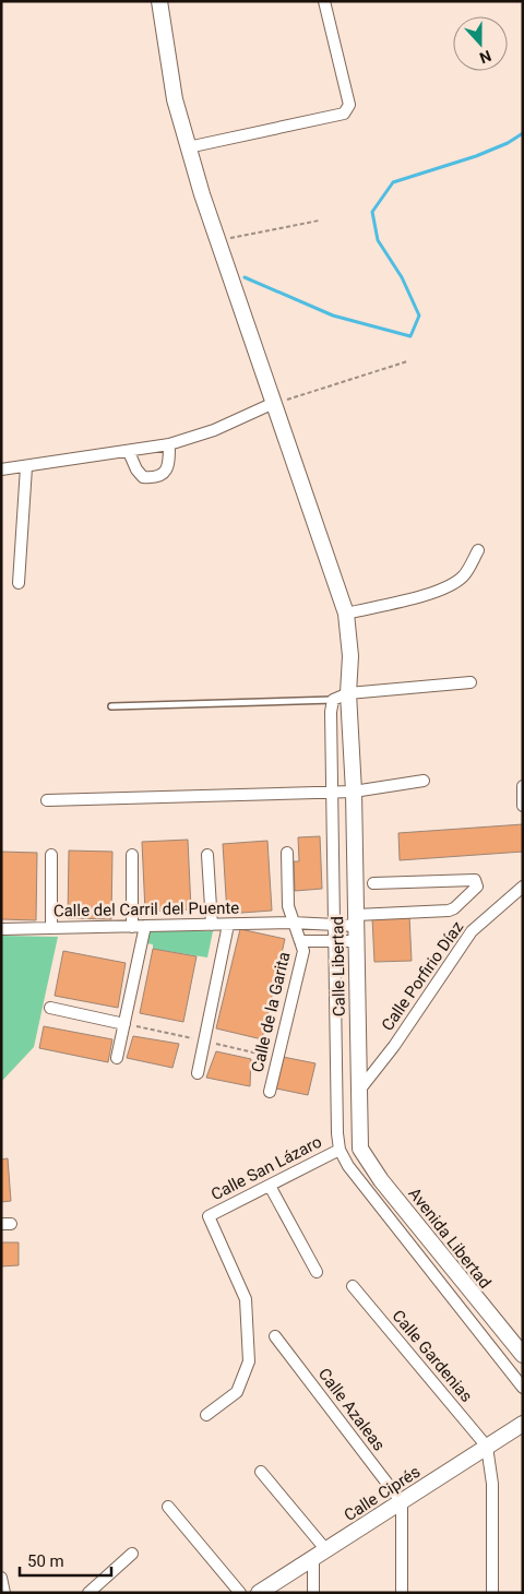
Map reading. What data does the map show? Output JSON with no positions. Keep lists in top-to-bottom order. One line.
{"streets":{"main road":["Calle Libertad","Avenida Libertad","Calle Ciprés"],"street":["Calle del Carril del Puente","Calle Porfirio Díaz","Calle de la Garita","Calle San Lázaro","Calle Gardenias","Calle Azaleas"]},"crossings":[["Calle del Carril del Puente","Calle Libertad"],["Calle Libertad","Calle Porfirio Díaz"],["Calle Libertad","Avenida Libertad"],["Calle Gardenias","Calle Ciprés"],["Calle Azaleas","Calle Ciprés"]],"scale_bar":"50 m","north":"bottom"}
